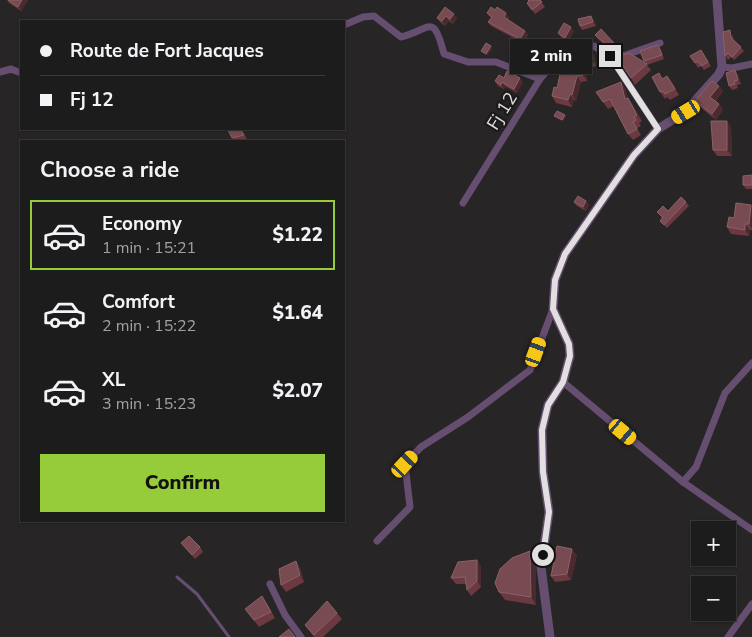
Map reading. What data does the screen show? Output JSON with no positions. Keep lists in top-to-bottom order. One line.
{"streets":{"street":["Fj 12"]},"page":{"banner":["Route de Fort Jacques","Fj 12"],"bubble":"2 min","heading":"Choose a ride","list":[{"name":"Economy","note":"1 min · 15:21","value":"$1.22"},{"name":"Comfort","note":"2 min · 15:22","value":"$1.64"},{"name":"XL","note":"3 min · 15:23","value":"$2.07"}],"buttons":"Confirm","map_buttons":["+","−"]}}
